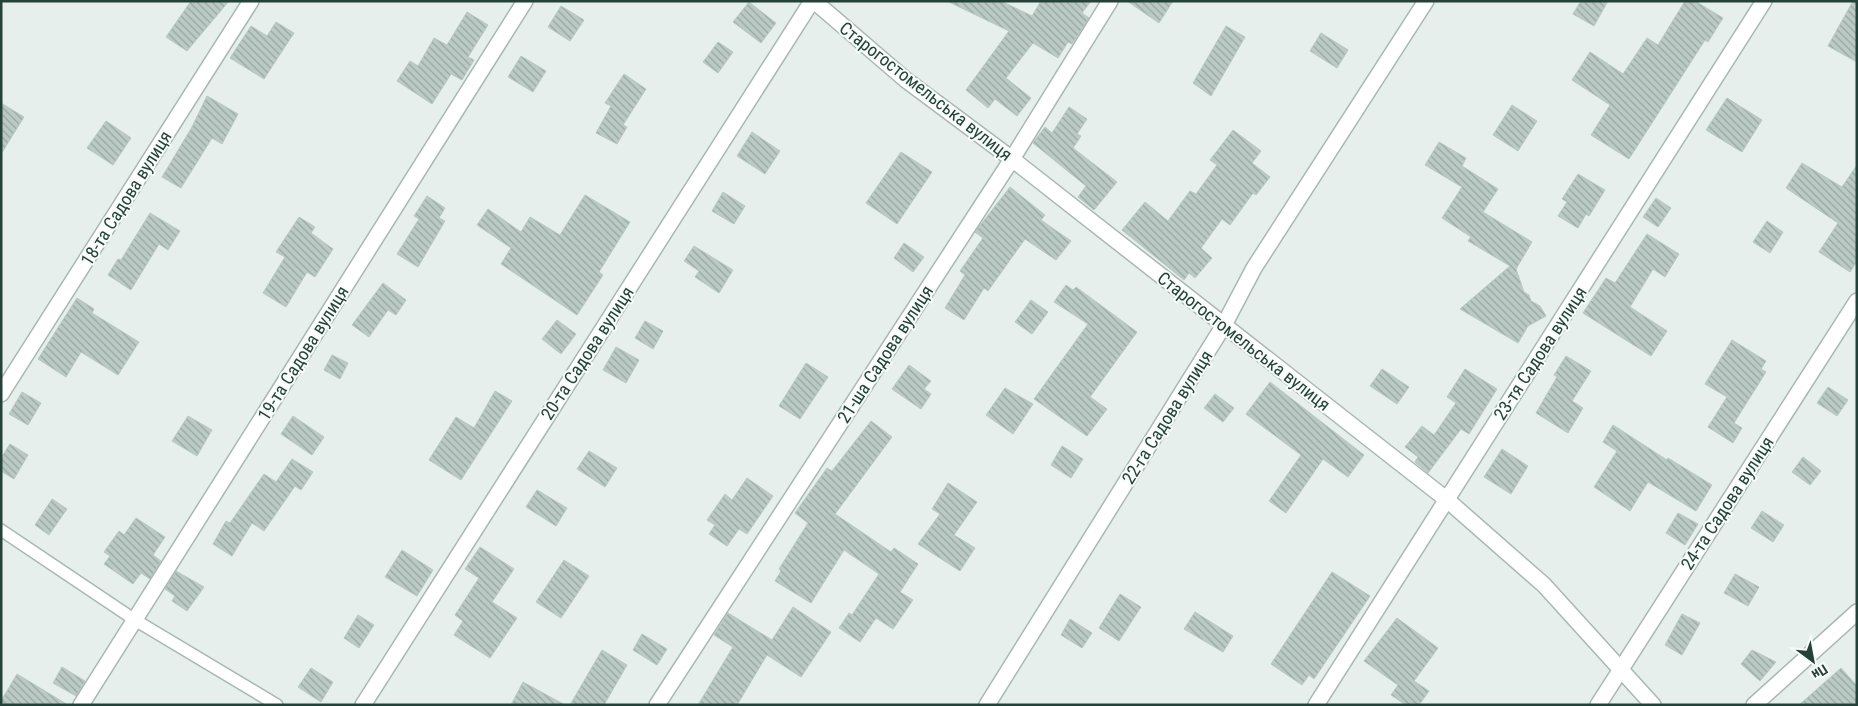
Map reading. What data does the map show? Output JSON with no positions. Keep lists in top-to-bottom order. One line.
{"streets":{"street":["Старогостомельська вулиця","18-та Садова вулиця","19-та Садова вулиця","20-та Садова вулиця","23-тя Садова вулиця","21-ша Садова вулиця","22-га Садова вулиця","24-та Садова вулиця"]},"crossings":[["Старогостомельська вулиця","20-та Садова вулиця"],["Старогостомельська вулиця","23-тя Садова вулиця"],["Старогостомельська вулиця","21-ша Садова вулиця"],["Старогостомельська вулиця","22-га Садова вулиця"],["Старогостомельська вулиця","24-та Садова вулиця"]],"north":"bottom right"}
